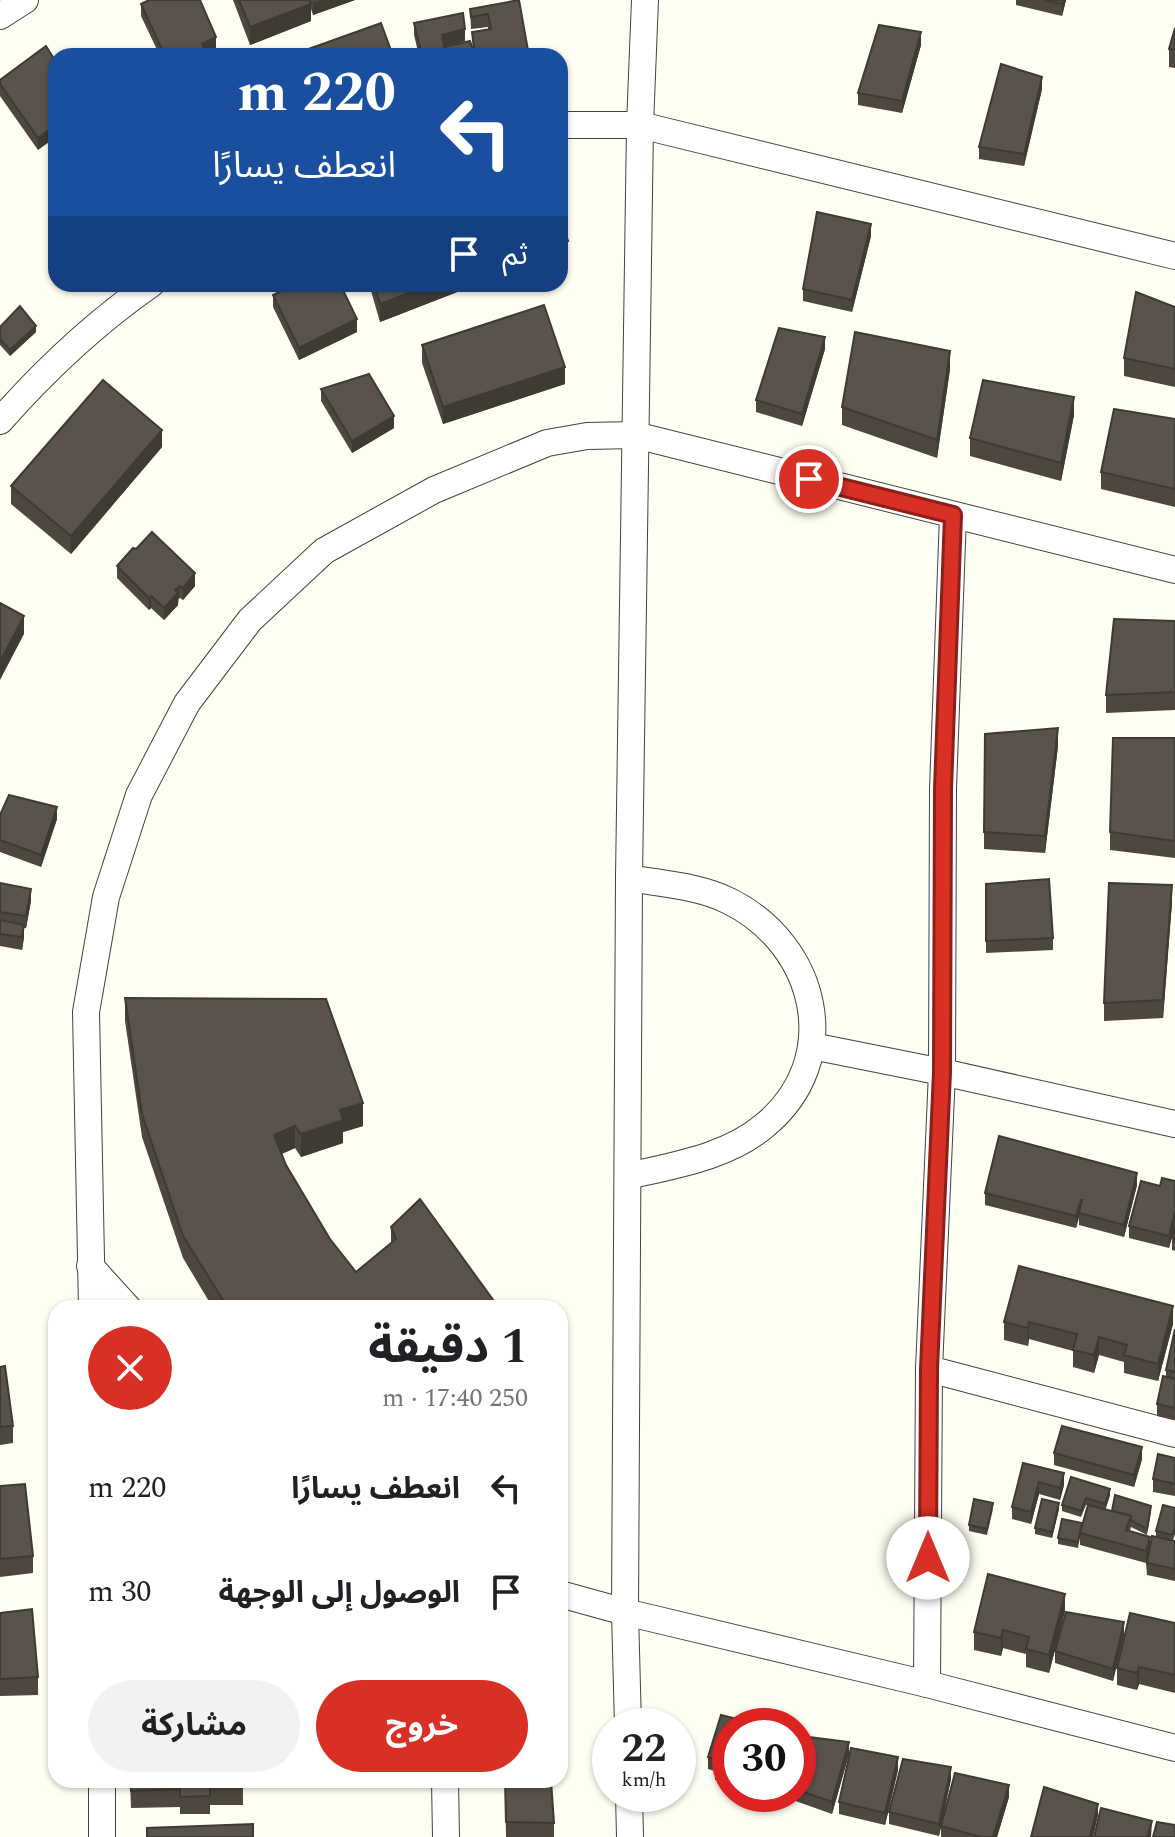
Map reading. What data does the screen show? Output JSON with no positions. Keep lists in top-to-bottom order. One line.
{"page":{"turn":["220 m","انعطف يسارًا"],"then":"ثم","heading":["1 دقيقة","250 m · 17:40"],"list":[{"name":"انعطف يسارًا","value":"220 m"},{"name":"الوصول إلى الوجهة","value":"30 m"}],"buttons":["خروج","مشاركة"],"speed":"22 km/h","limit":"30"}}
